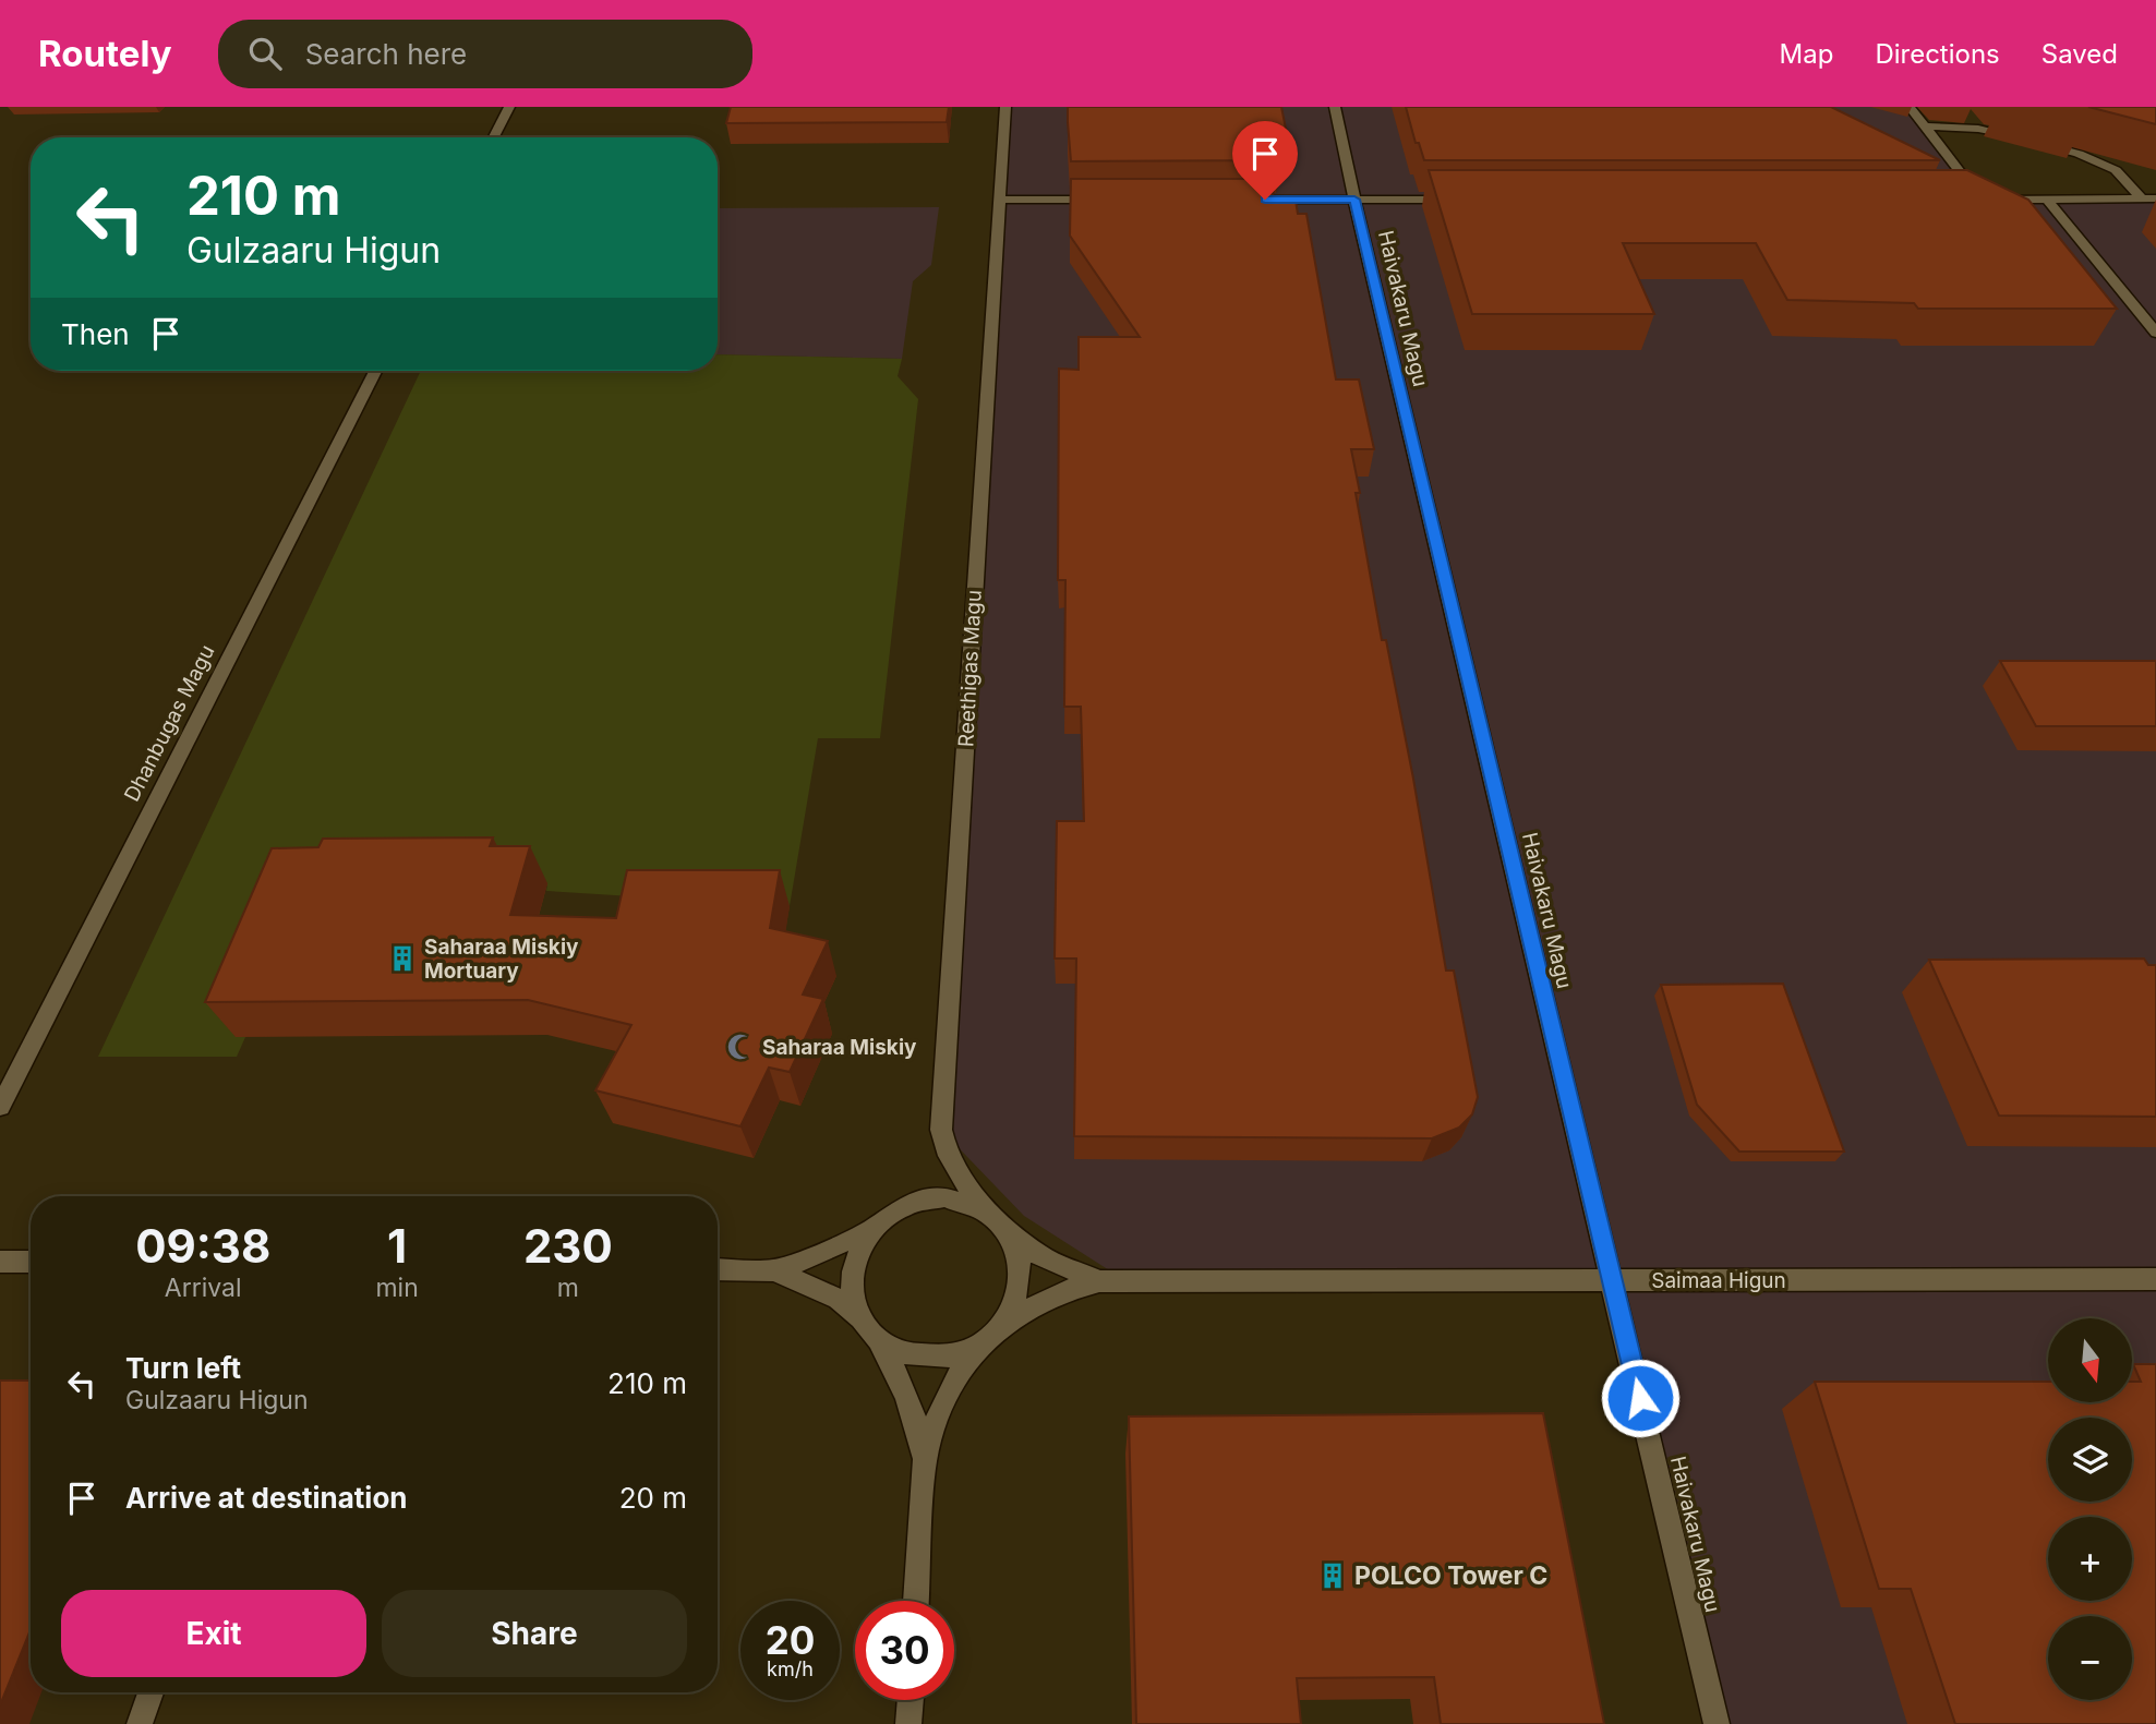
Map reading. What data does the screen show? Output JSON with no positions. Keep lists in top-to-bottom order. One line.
{"streets":{"street":["Haivakaru Magu","Reethigas Magu","Dhanbugas Magu","Saimaa Higun"]},"crossings":[["Haivakaru Magu","Saimaa Higun"],["Reethigas Magu","Saimaa Higun"]],"places":{"building":["Saharaa Miskiy Mortuary","POLCO Tower C"],"mosque":["Saharaa Miskiy"]},"north":"bottom","page":{"header":"Routely","search":"Search here","nav":["Map","Directions","Saved"],"turn":["210 m","Gulzaaru Higun"],"then":"Then","eta":["09:38","Arrival","1","min","230","m"],"map_buttons":["+","−"],"list":[{"name":"Turn left","note":"Gulzaaru Higun","value":"210 m"},{"name":"Arrive at destination","value":"20 m"}],"buttons":["Exit","Share"],"speed":"20 km/h","limit":"30"}}
